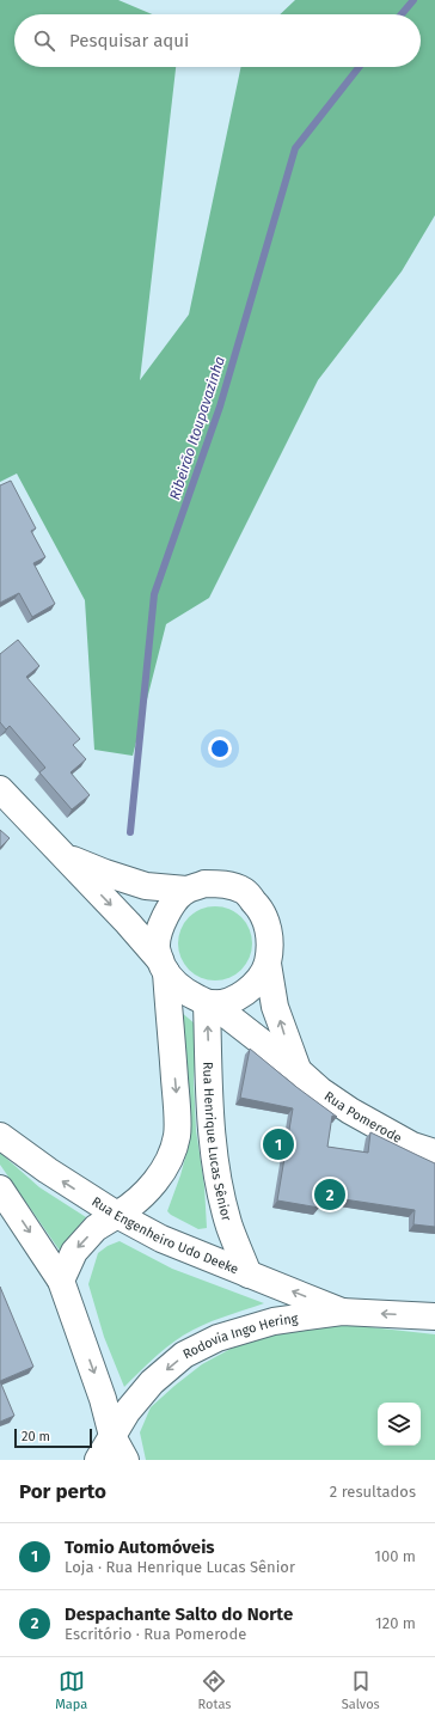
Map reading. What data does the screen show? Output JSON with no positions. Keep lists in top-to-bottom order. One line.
{"streets":{"main road":["Rua Pomerode","Rua Henrique Lucas Sênior","Rua Engenheiro Udo Deeke","Rodovia Ingo Hering"]},"crossings":[["Rua Pomerode","Rua Henrique Lucas Sênior"],["Rua Henrique Lucas Sênior","Rua Engenheiro Udo Deeke"],["Rua Engenheiro Udo Deeke","Rodovia Ingo Hering"]],"one_way":["Rodovia Ingo Hering"],"water":["Ribeirão Itoupavazinha"],"scale_bar":"20 m","page":{"search":"Pesquisar aqui","pins":["1","2"],"scale":"20 m","heading":["Por perto","2 resultados"],"list":[{"mark":"1","name":"Tomio Automóveis","note":"Loja · Rua Henrique Lucas Sênior","value":"100 m"},{"mark":"2","name":"Despachante Salto do Norte","note":"Escritório · Rua Pomerode","value":"120 m"}],"nav":["Mapa","Rotas","Salvos"]}}
